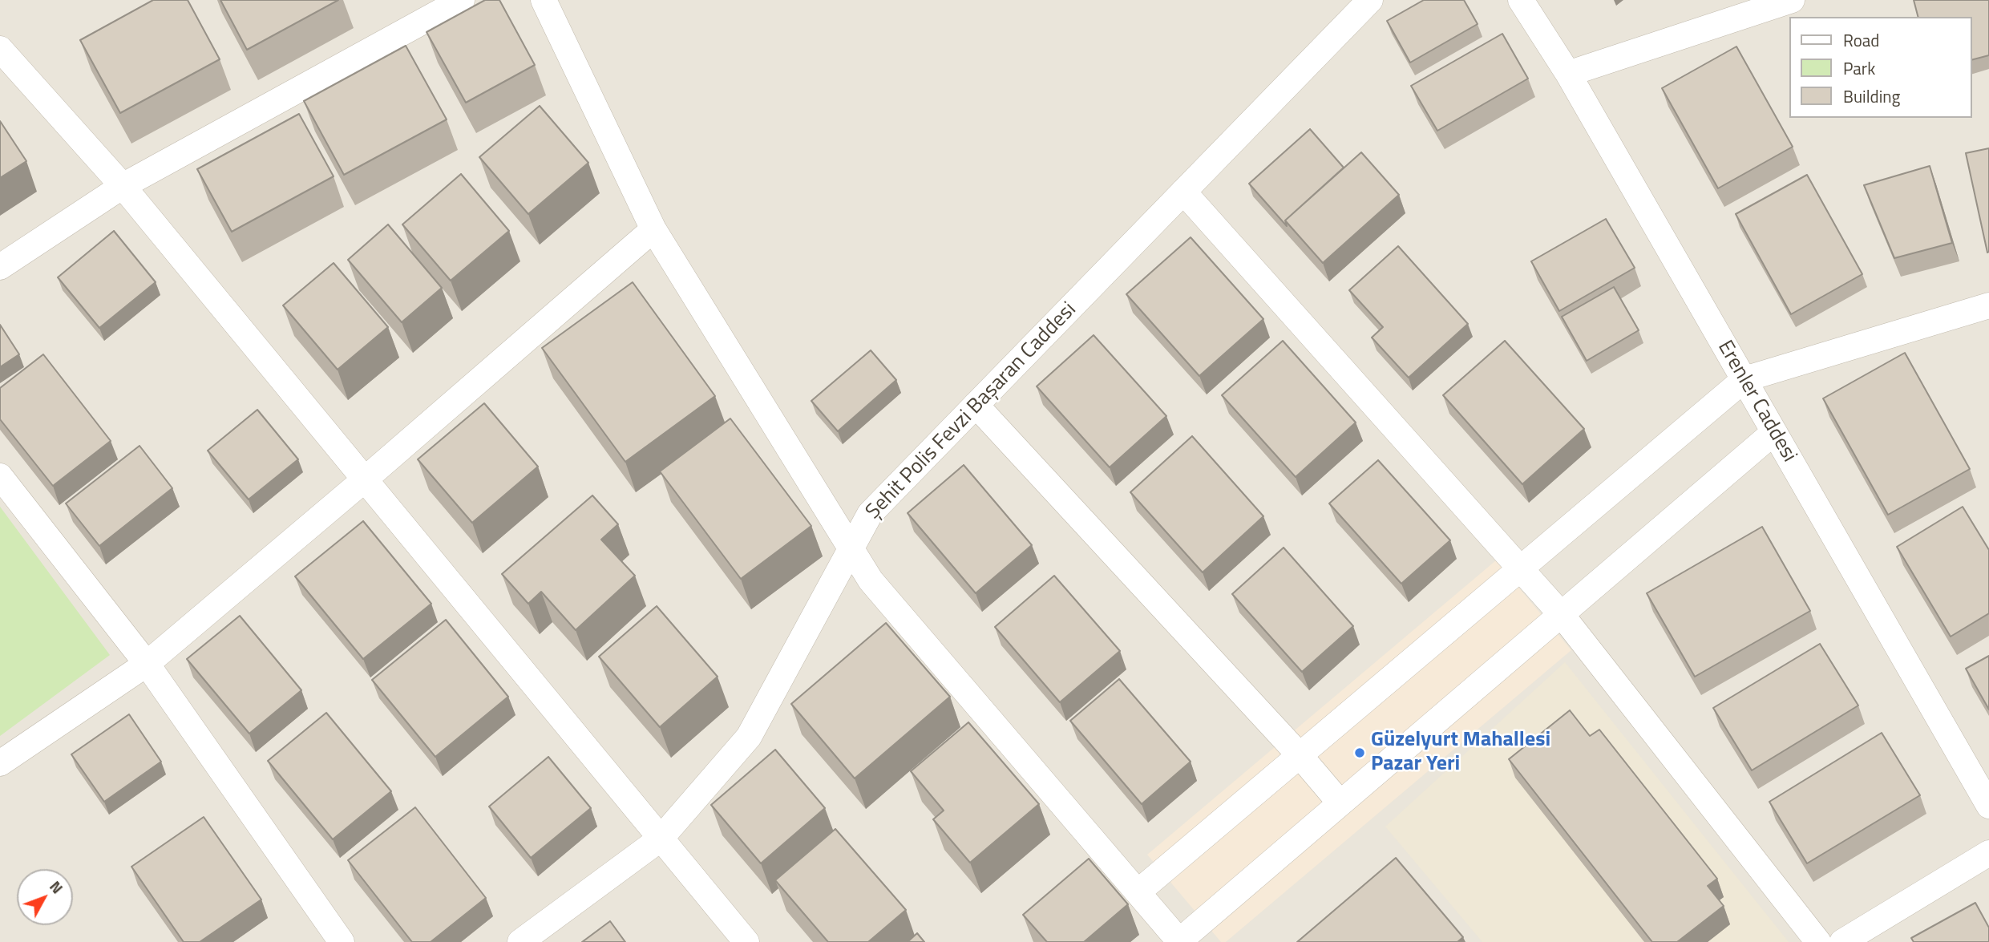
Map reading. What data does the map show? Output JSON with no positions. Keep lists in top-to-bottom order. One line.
{"streets":{"street":["Erenler Caddesi","Şehit Polis Fevzi Başaran Caddesi"]},"places":["Güzelyurt Mahallesi Pazar Yeri"],"legend":["Road","Park","Building"],"north":"top right"}
